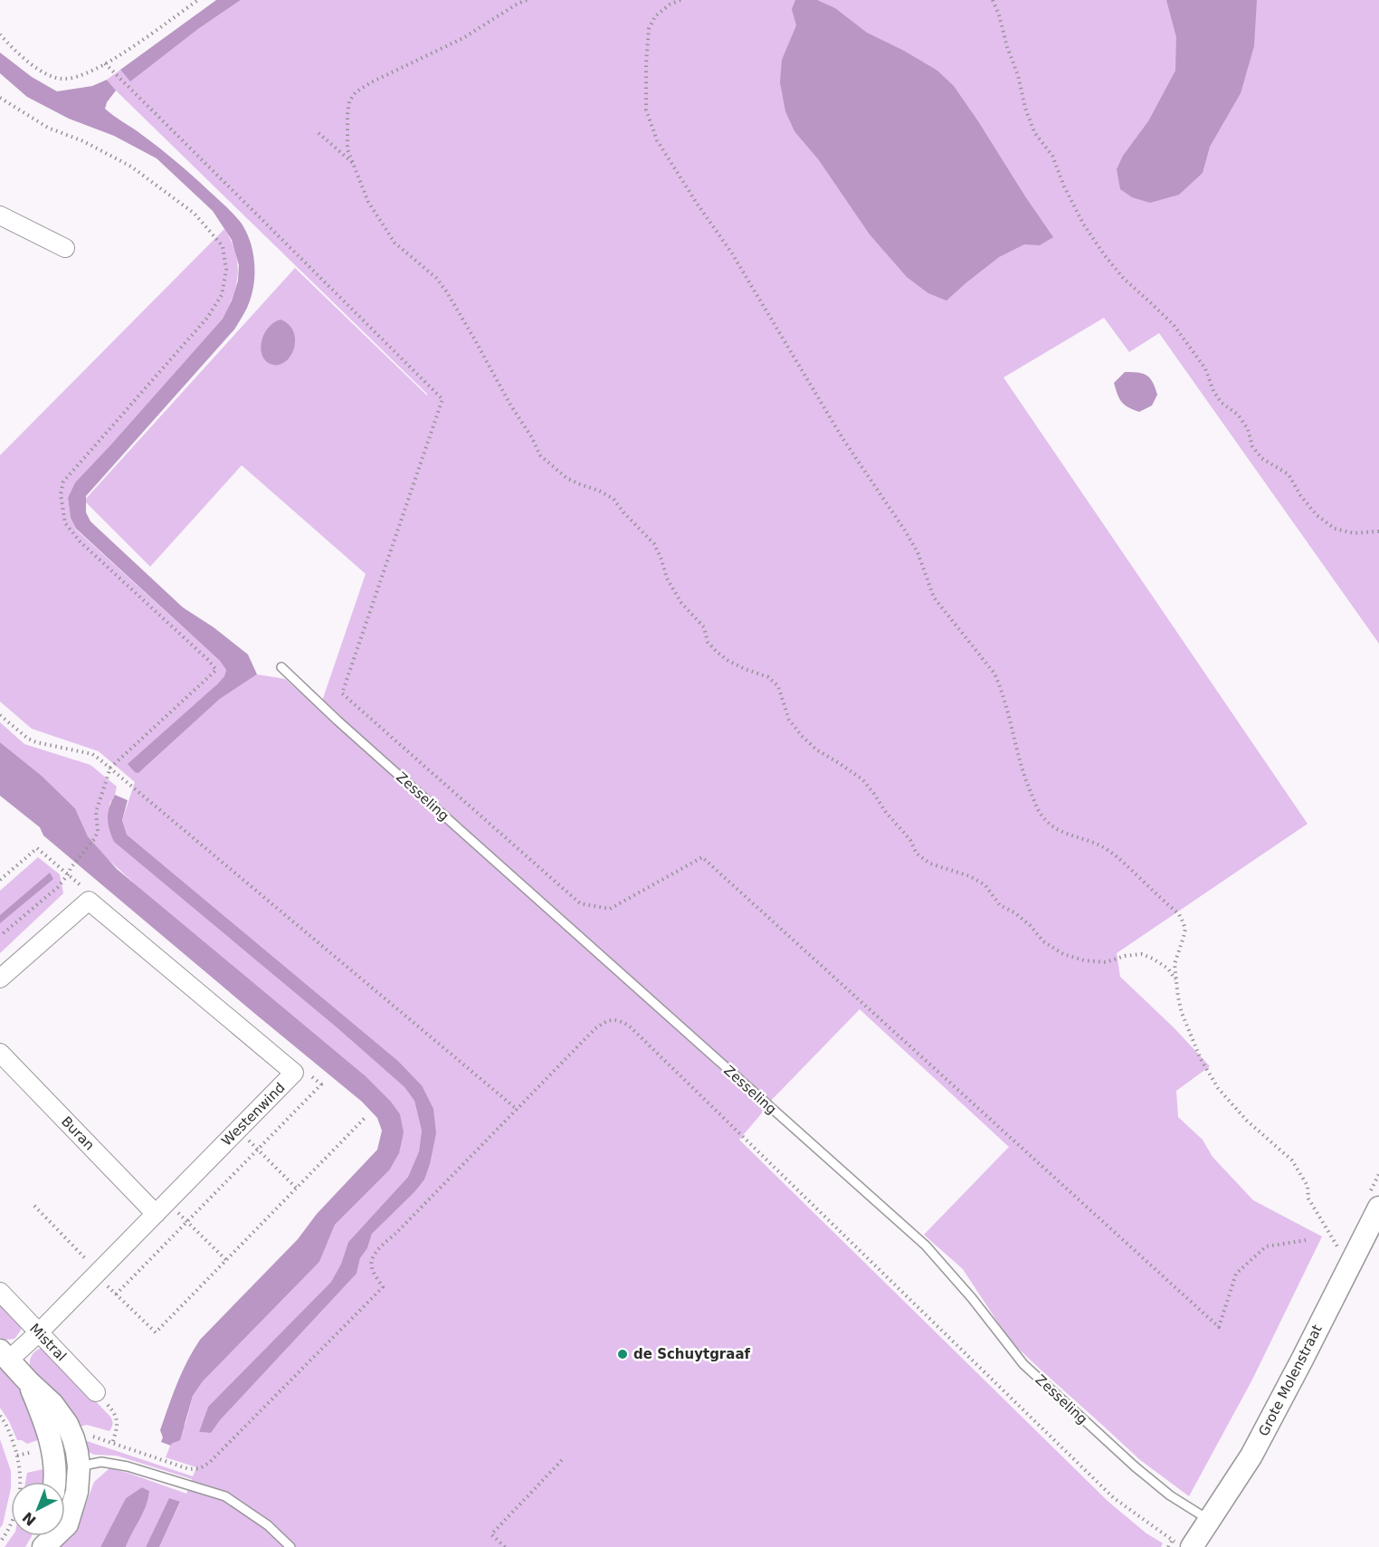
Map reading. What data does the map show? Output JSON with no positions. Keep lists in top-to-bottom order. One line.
{"streets":{"street":["Westenwind","Buran","Mistral","Grote Molenstraat"],"lane":["Zesseling"]},"crossings":[["Zesseling","Grote Molenstraat"],["Westenwind","Buran"],["Westenwind","Mistral"]],"places":["de Schuytgraaf"],"north":"bottom left"}
